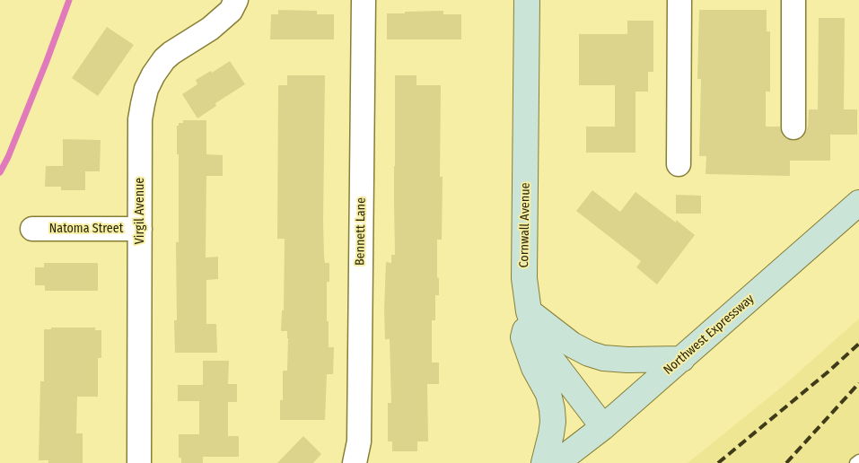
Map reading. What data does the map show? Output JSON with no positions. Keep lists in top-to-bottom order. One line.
{"streets":{"street":["Virgil Avenue","Cornwall Avenue","Natoma Street","Bennett Lane","Northwest Expressway"]},"crossings":[["Virgil Avenue","Natoma Street"],["Cornwall Avenue","Northwest Expressway"]]}
